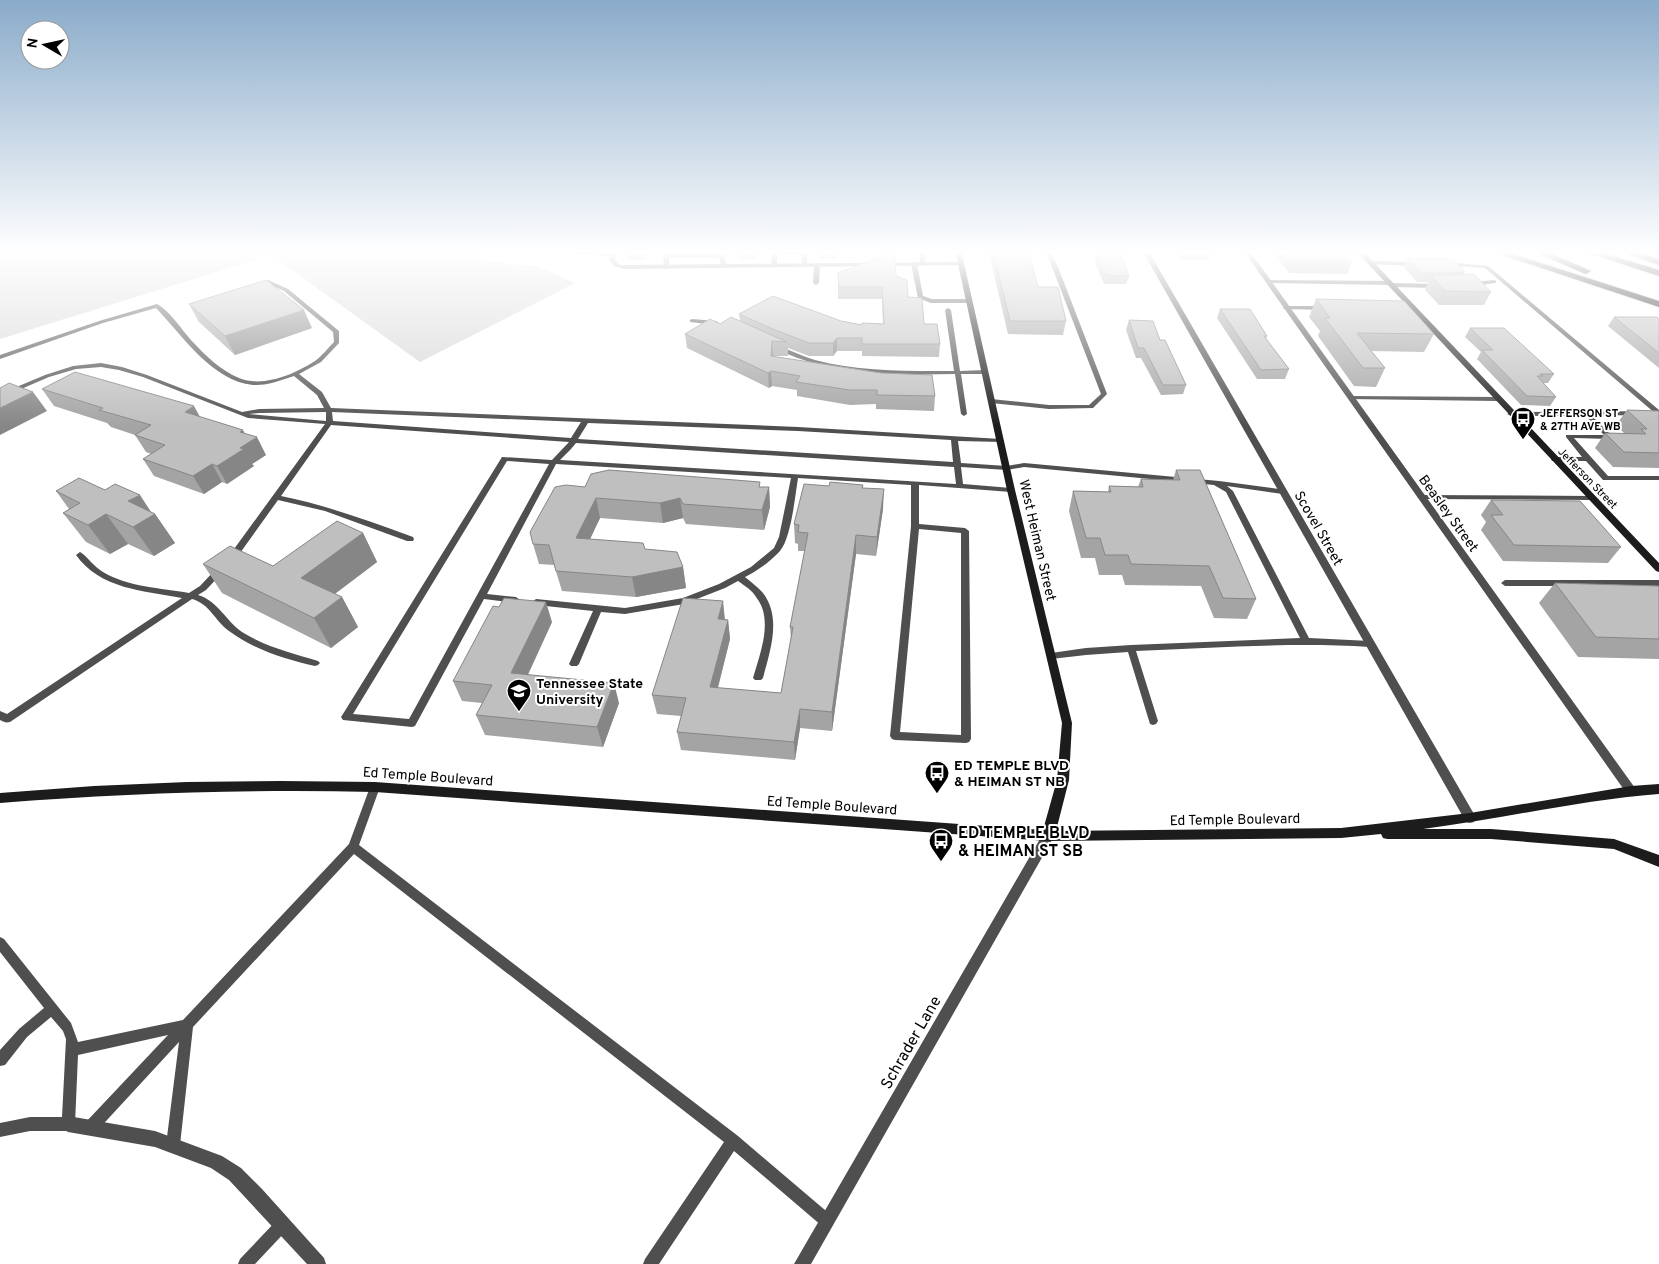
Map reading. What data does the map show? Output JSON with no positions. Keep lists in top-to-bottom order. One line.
{"streets":{"main road":["Jefferson Street","West Heiman Street","Ed Temple Boulevard"],"street":["Beasley Street","Scovel Street","Schrader Lane"]},"crossings":[["Beasley Street","Ed Temple Boulevard"],["Scovel Street","Ed Temple Boulevard"],["West Heiman Street","Ed Temple Boulevard"],["West Heiman Street","Schrader Lane"],["Ed Temple Boulevard","Schrader Lane"]],"places":{"bus stop":["JEFFERSON ST & 27TH AVE WB","ED TEMPLE BLVD & HEIMAN ST NB","ED TEMPLE BLVD & HEIMAN ST SB"],"school or university":["Tennessee State University"]},"north":"left"}
